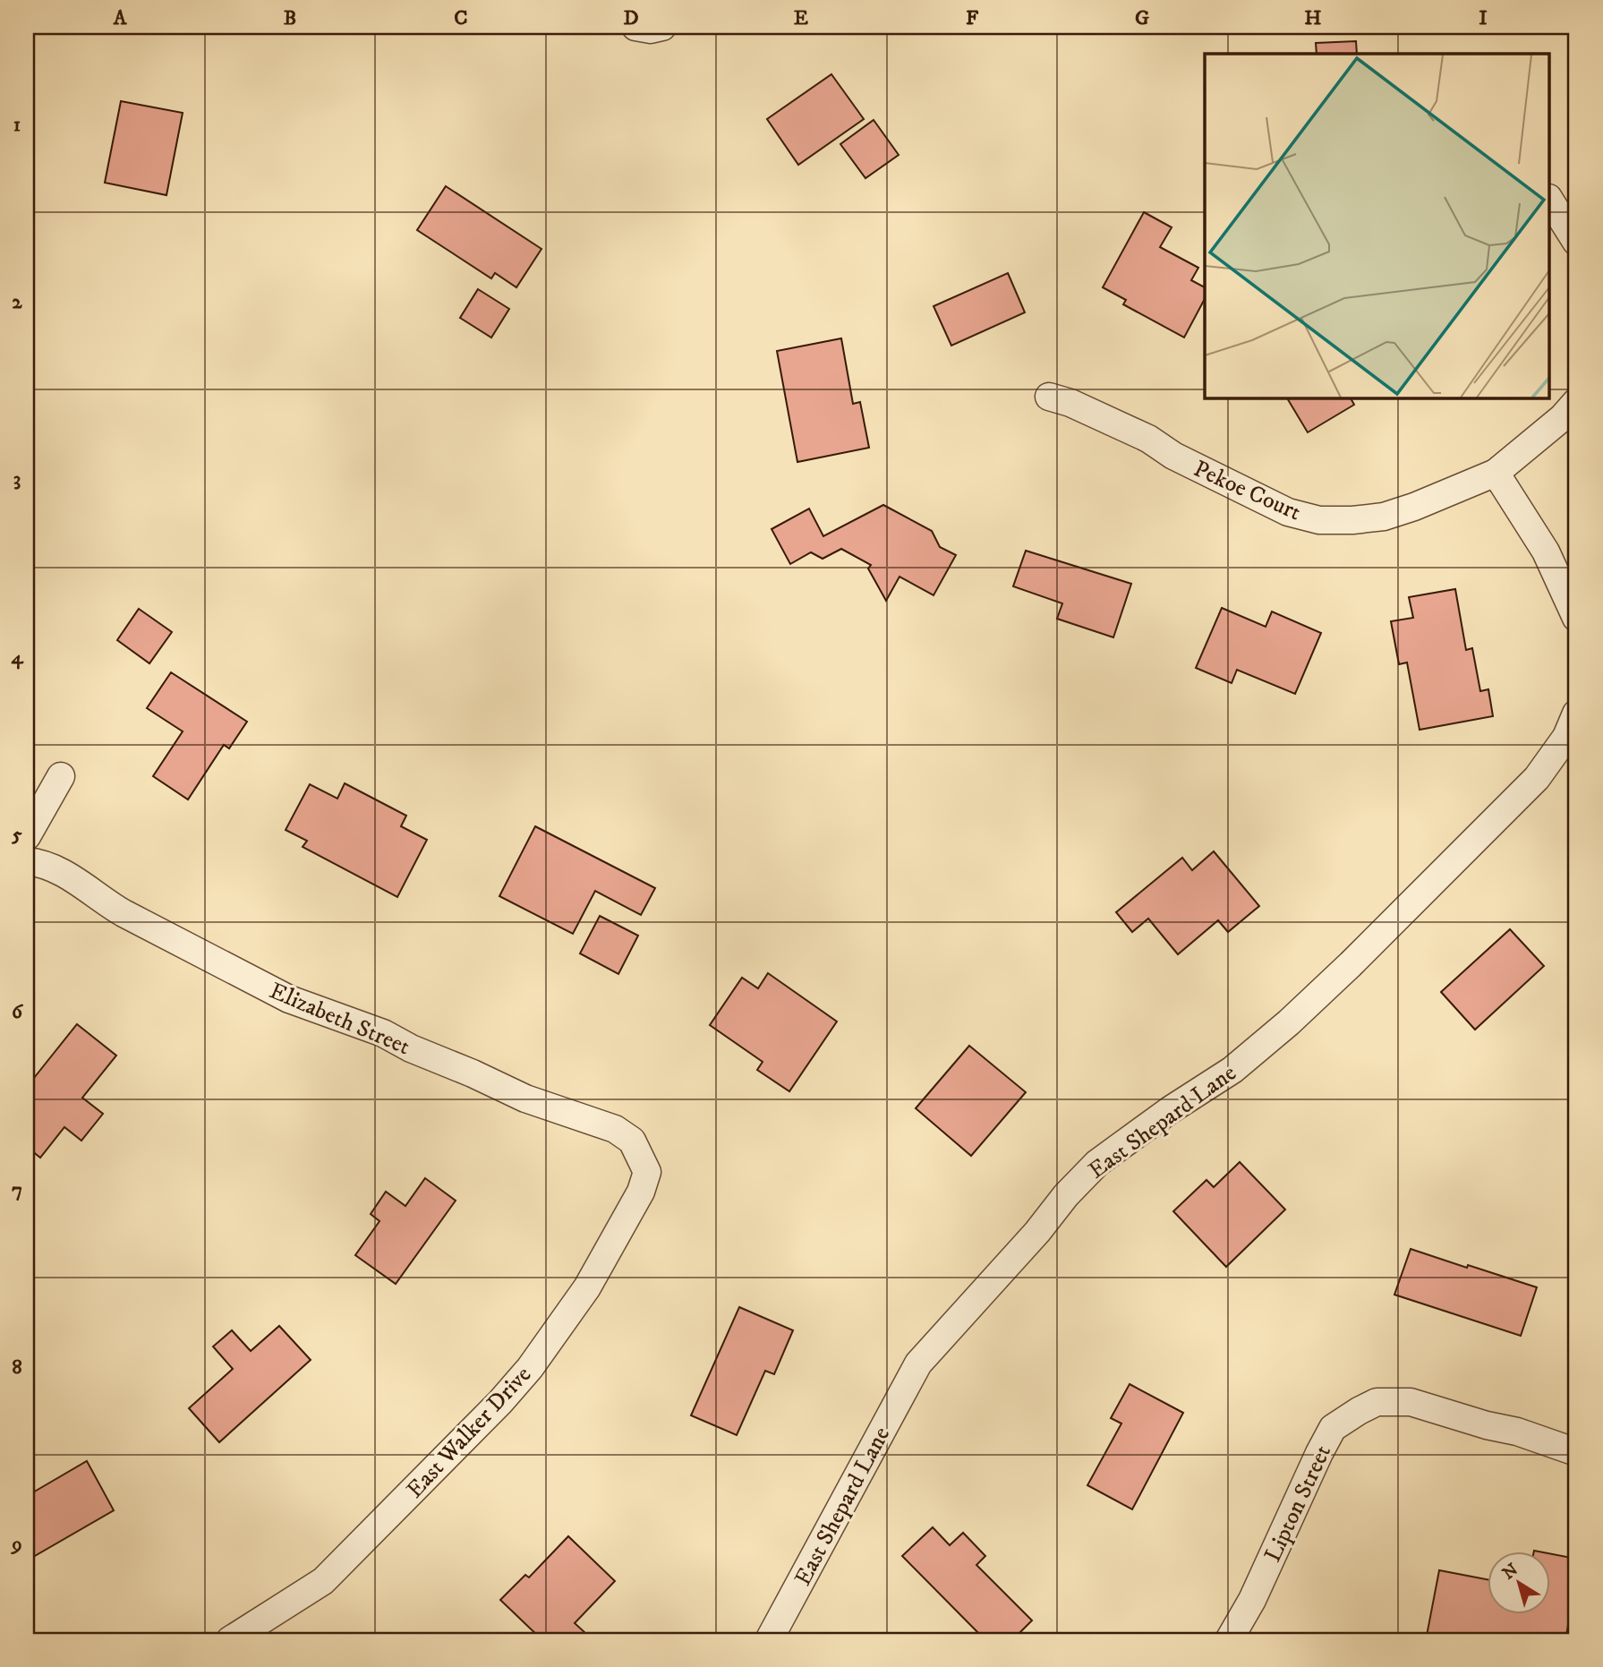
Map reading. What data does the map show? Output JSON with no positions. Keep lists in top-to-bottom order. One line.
{"streets":{"street":["Pekoe Court","Elizabeth Street","East Shepard Lane","East Walker Drive","Lipton Street"]},"crossings":[["Elizabeth Street","East Walker Drive"]],"north":"top left","grid":{"columns":["A","B","C","D","E","F","G","H","I"],"rows":["1","2","3","4","5","6","7","8","9"]}}
